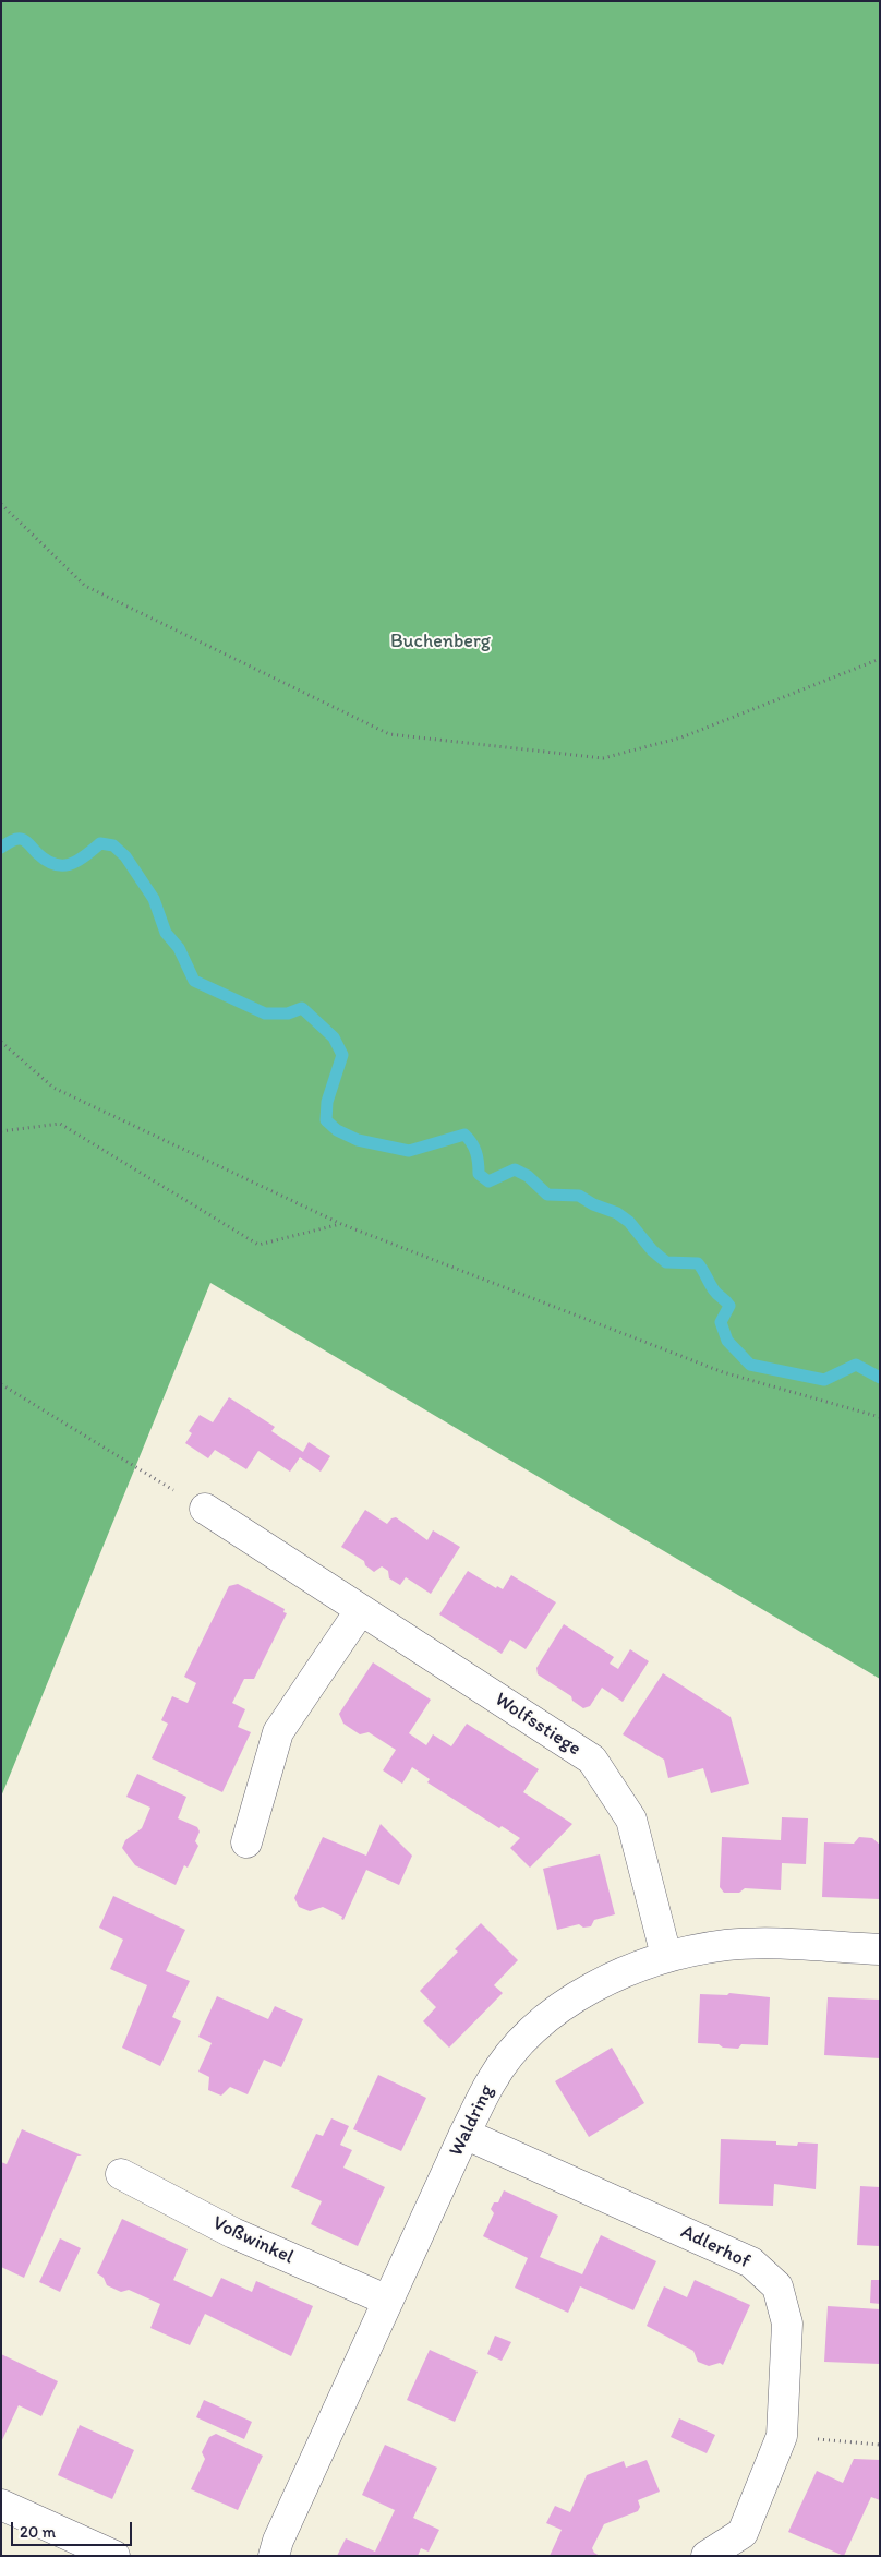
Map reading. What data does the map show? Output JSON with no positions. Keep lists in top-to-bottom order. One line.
{"streets":{"street":["Wolfsstiege","Waldring","Voßwinkel","Adlerhof"]},"crossings":[["Wolfsstiege","Waldring"],["Waldring","Voßwinkel"],["Waldring","Adlerhof"]],"parks":["Buchenberg"],"scale_bar":"20 m"}
